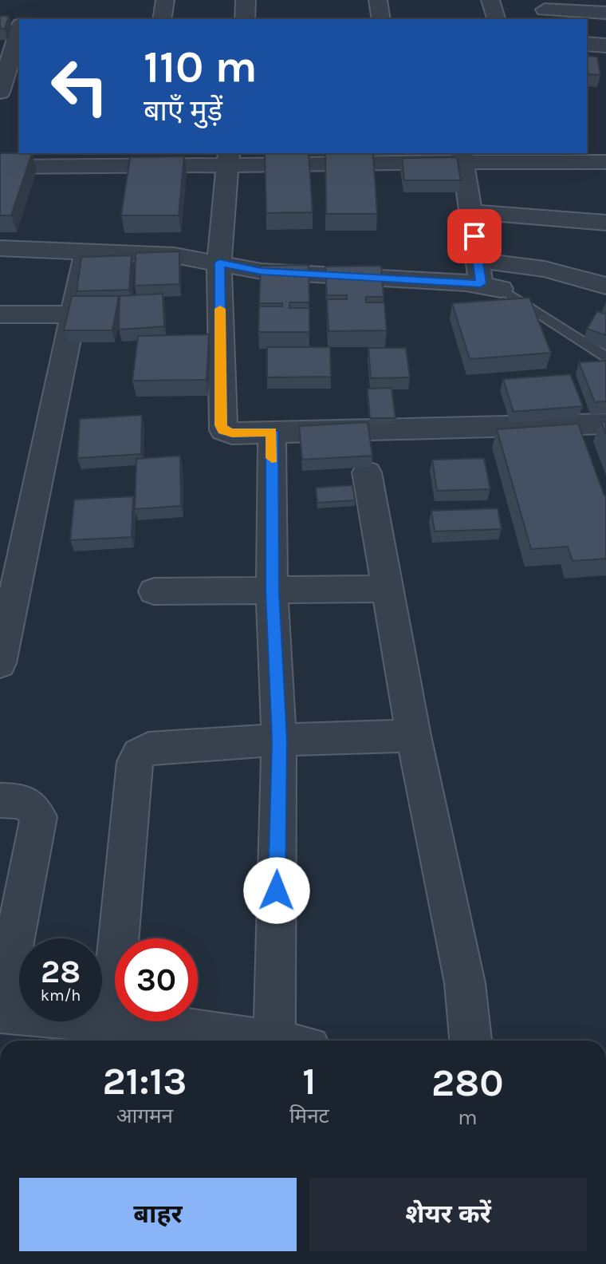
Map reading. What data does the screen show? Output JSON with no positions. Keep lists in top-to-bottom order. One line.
{"page":{"turn":["110 m","बाएँ मुड़ें"],"speed":"28 km/h","limit":"30","eta":["21:13","आगमन","1","मिनट","280","m"],"buttons":["बाहर","शेयर करें"]}}
